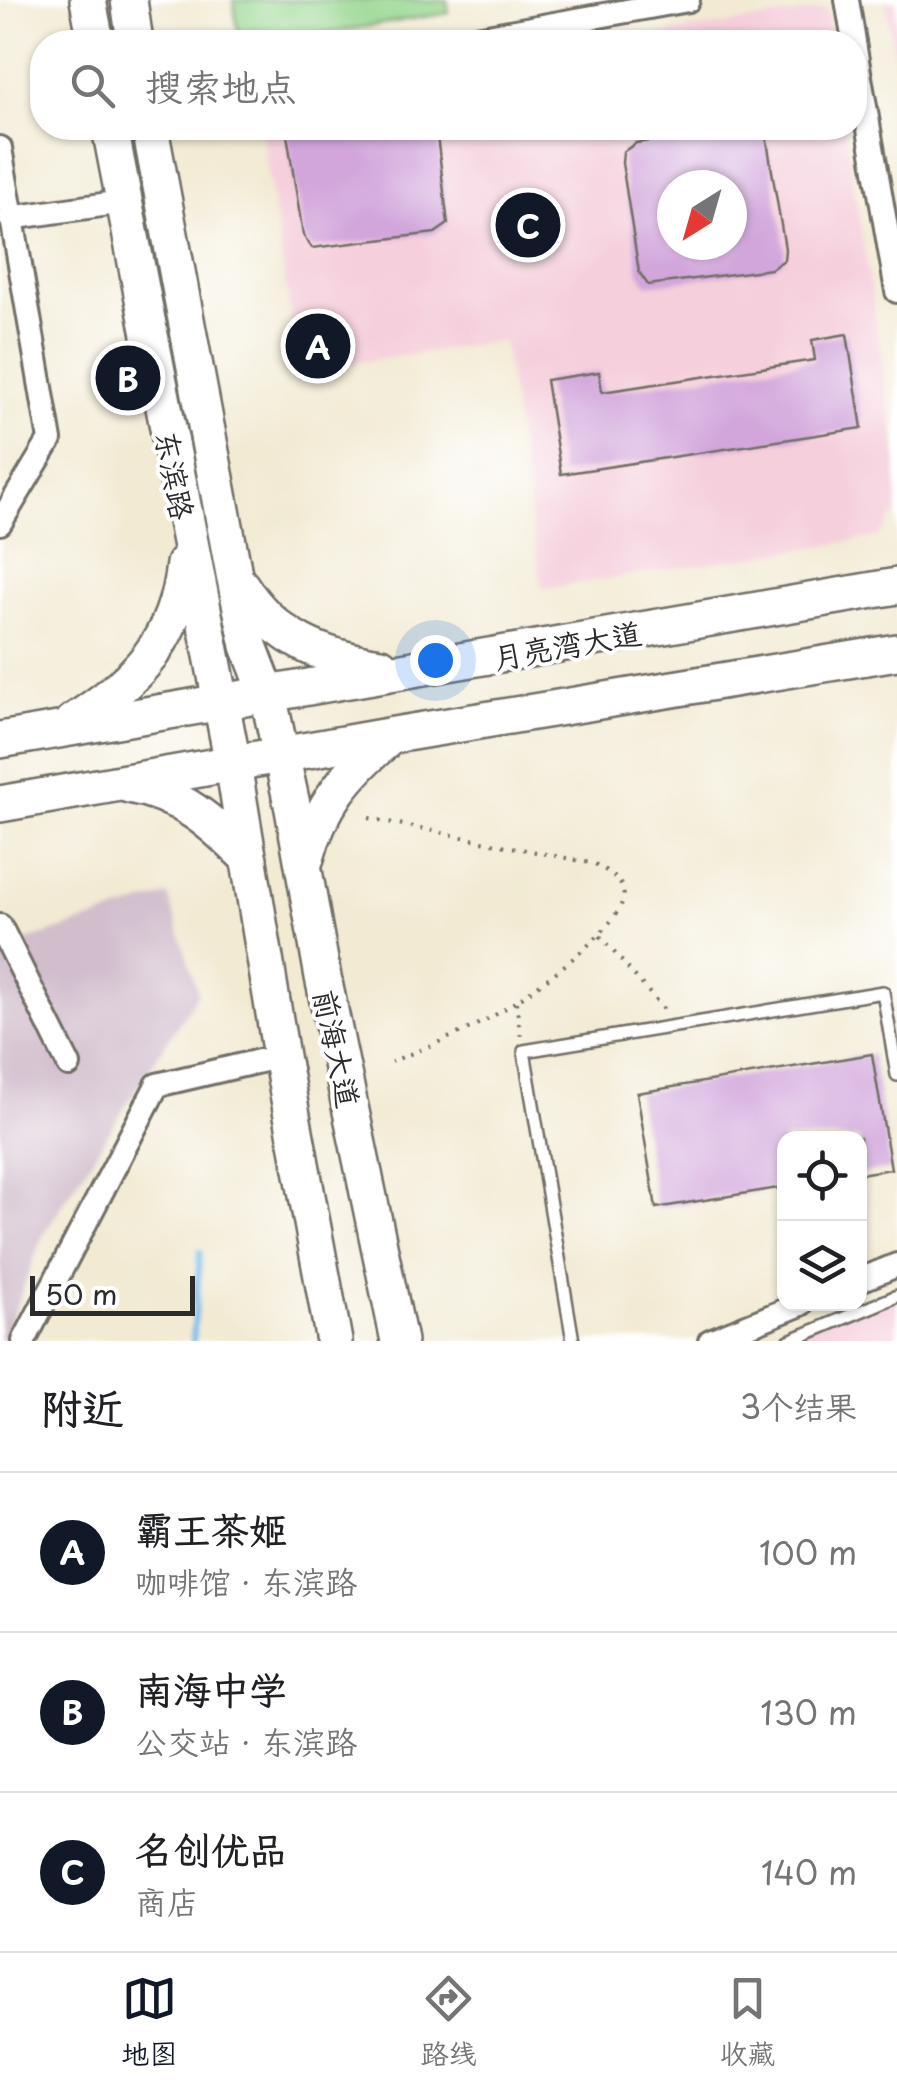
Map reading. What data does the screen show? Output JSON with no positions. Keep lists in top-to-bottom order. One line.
{"streets":{"main road":["东滨路","月亮湾大道","前海大道"]},"crossings":[["东滨路","月亮湾大道"],["东滨路","前海大道"],["月亮湾大道","前海大道"]],"scale_bar":"50 m","north":"bottom left","page":{"search":"搜索地点","pins":["C","A","B"],"scale":"50 m","heading":["附近","3个结果"],"list":[{"mark":"A","name":"霸王茶姬","note":"咖啡馆 · 东滨路","value":"100 m"},{"mark":"B","name":"南海中学","note":"公交站 · 东滨路","value":"130 m"},{"mark":"C","name":"名创优品","note":"商店","value":"140 m"}],"nav":["地图","路线","收藏"]}}
